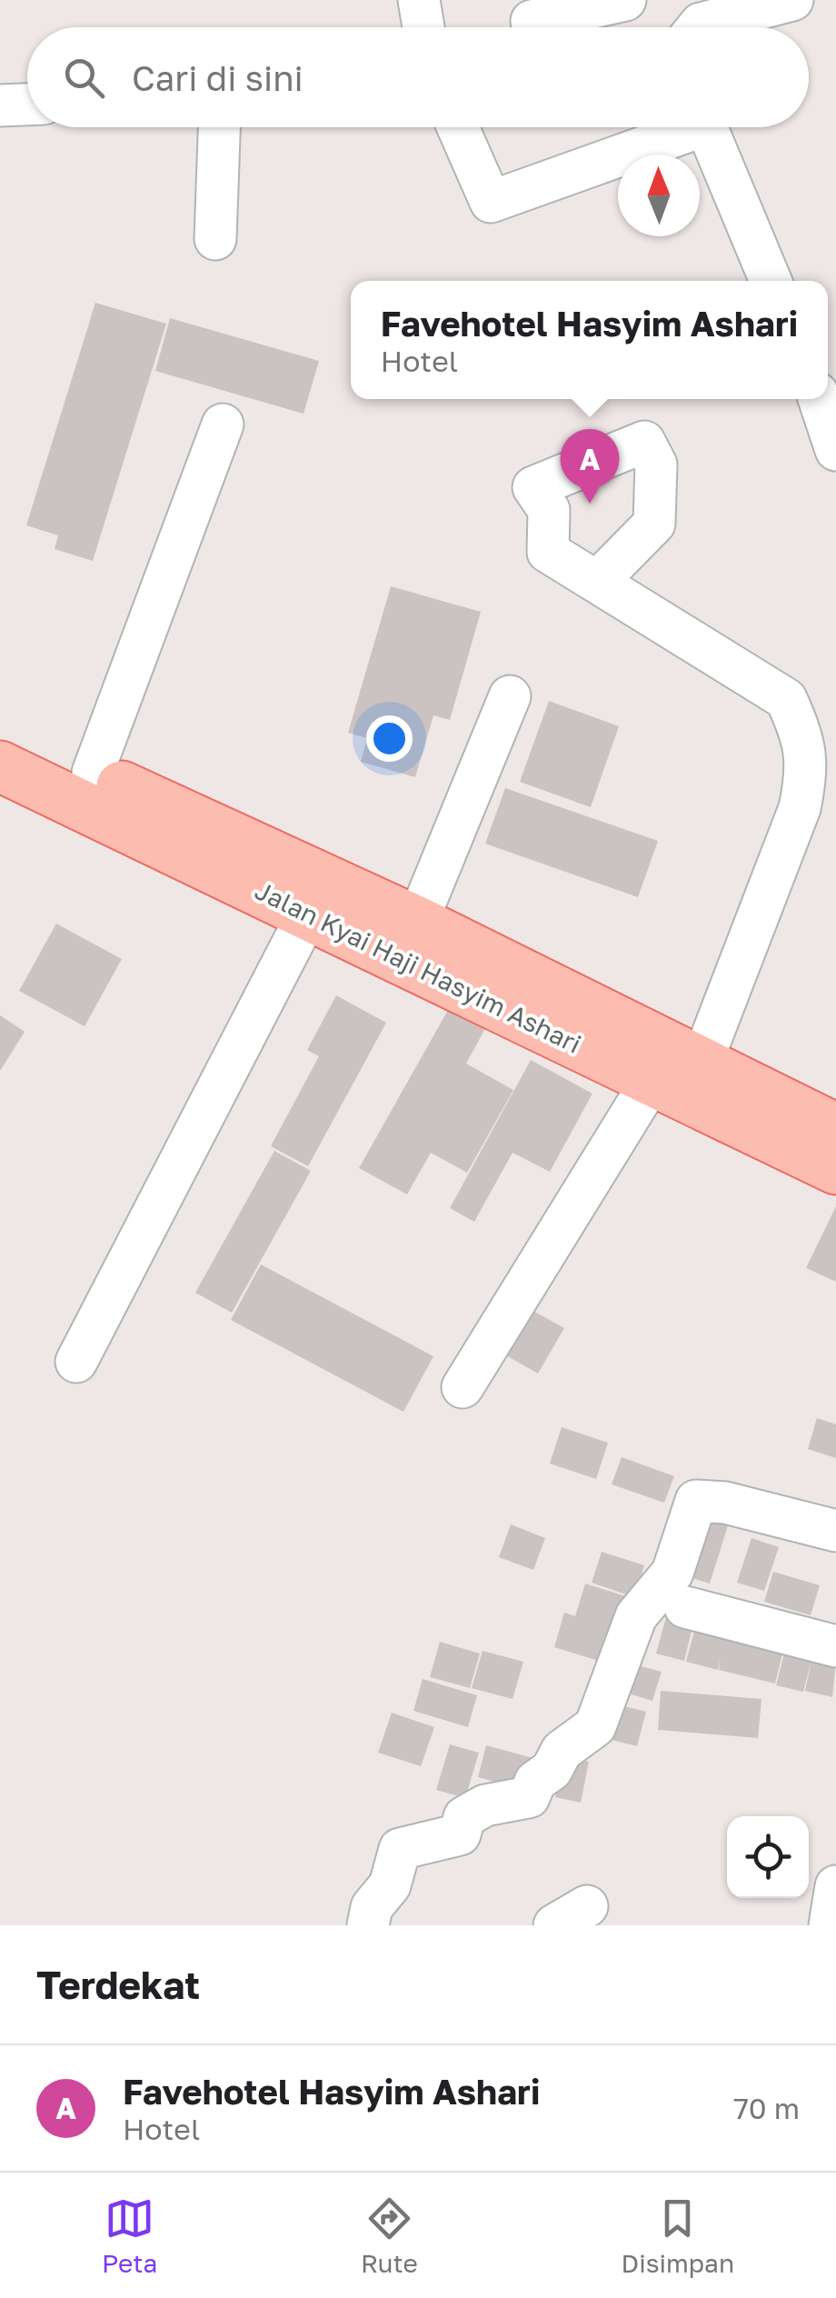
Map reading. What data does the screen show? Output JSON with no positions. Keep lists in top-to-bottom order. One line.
{"streets":{"main road":["Jalan Kyai Haji Hasyim Ashari"]},"north":"top","page":{"search":"Cari di sini","popup":["Favehotel Hasyim Ashari","Hotel"],"pins":"A","heading":"Terdekat","list":[{"mark":"A","name":"Favehotel Hasyim Ashari","note":"Hotel","value":"70 m"}],"nav":["Peta","Rute","Disimpan"]}}
